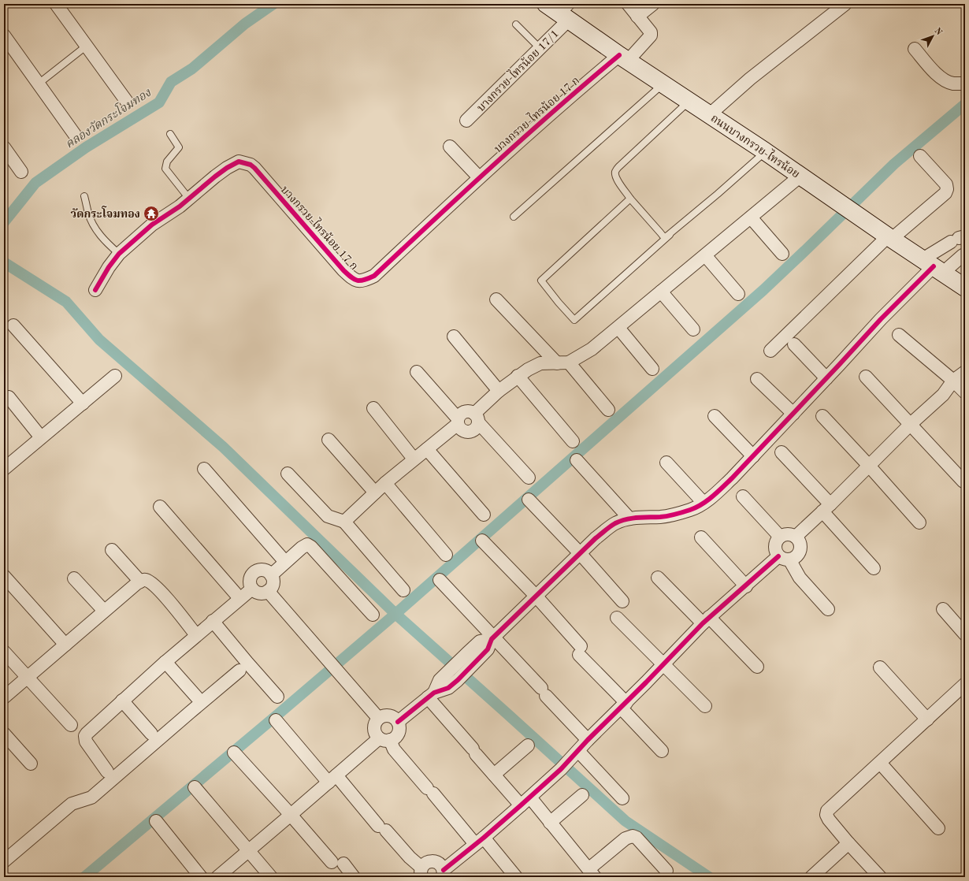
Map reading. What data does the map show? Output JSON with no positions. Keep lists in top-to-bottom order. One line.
{"streets":{"main road":["ถนนบางกรวย-ไทรน้อย"],"street":["บางกรวย-ไทรน้อย 17/1","บางกรวย-ไทรน้อย 17 ก"]},"crossings":[["บางกรวย-ไทรน้อย 17/1","ถนนบางกรวย-ไทรน้อย"],["บางกรวย-ไทรน้อย 17 ก","ถนนบางกรวย-ไทรน้อย"]],"water":["คลองวัดกระโจมทอง"],"places":{"temple":["วัดกระโจมทอง"]},"north":"top right"}
